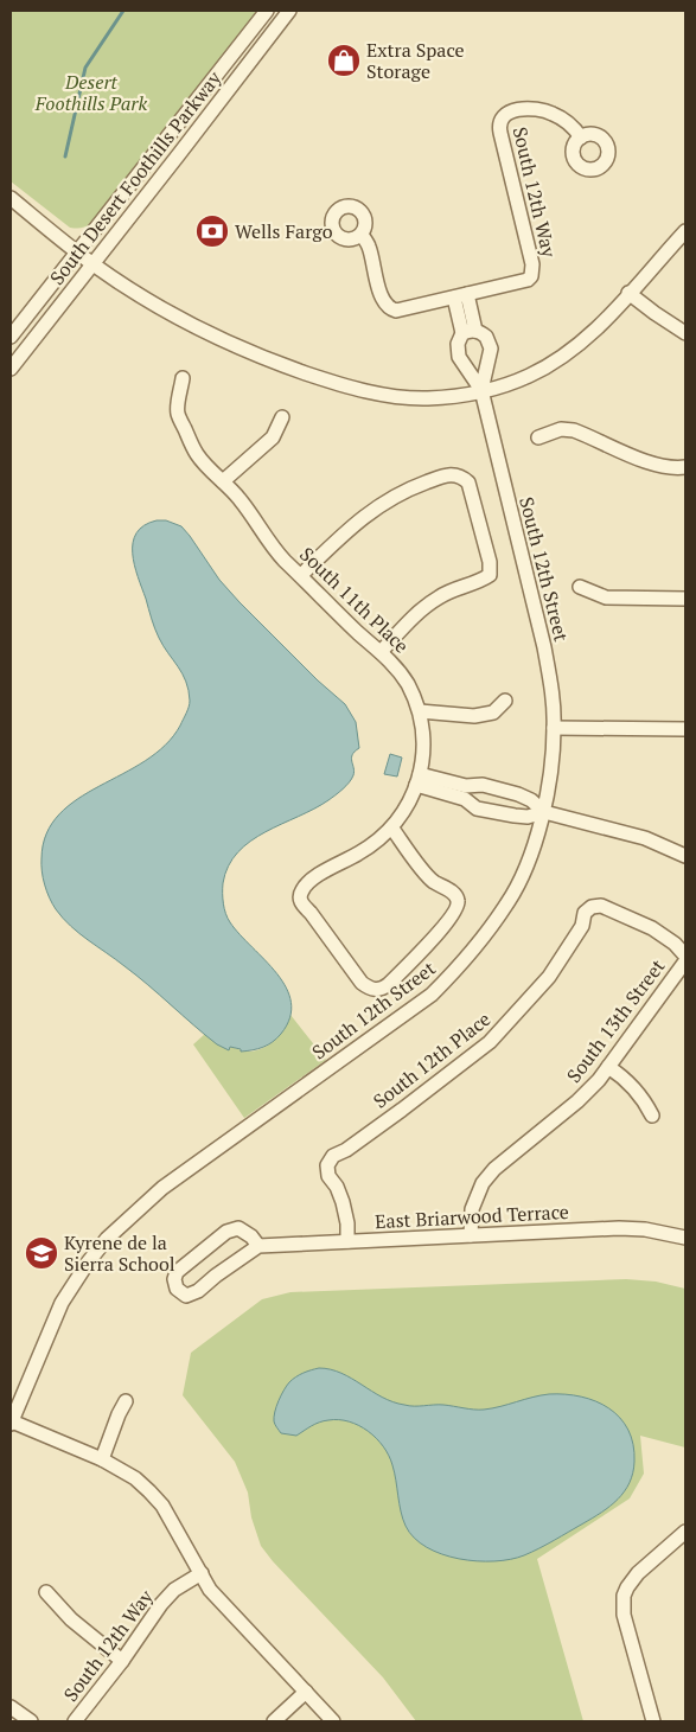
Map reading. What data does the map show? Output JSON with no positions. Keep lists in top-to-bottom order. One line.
{"streets":{"street":["South Desert Foothills Parkway","South 12th Way","South 12th Street","South 11th Place","South 13th Street","South 12th Place","East Briarwood Terrace"]},"crossings":[["South 12th Way","South 12th Street"],["South 13th Street","East Briarwood Terrace"],["South 12th Place","East Briarwood Terrace"]],"parks":["Desert Foothills Park"],"places":{"shop":["Extra Space Storage"],"bank":["Wells Fargo"],"school or university":["Kyrene de la Sierra School"]}}
